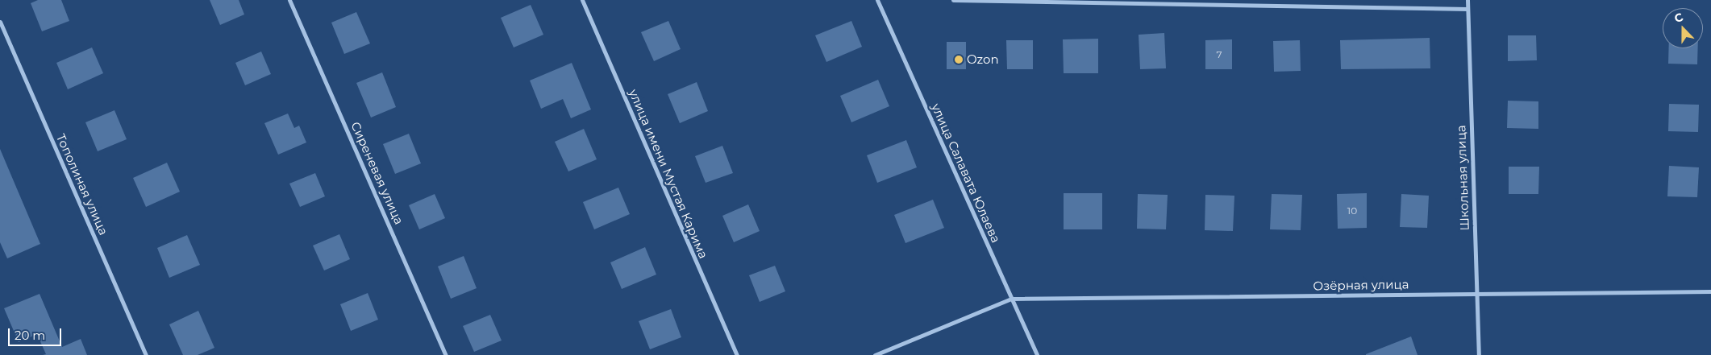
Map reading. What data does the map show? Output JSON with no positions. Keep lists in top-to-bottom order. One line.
{"streets":{"street":["Сиреневая улица","улица Салавата Юлаева","улица имени Мустая Карима","Школьная улица","Тополиная улица","Озёрная улица"]},"crossings":[["улица Салавата Юлаева","Озёрная улица"],["Школьная улица","Озёрная улица"]],"places":["Ozon"],"house_numbers":["7","10"],"scale_bar":"20 m","north":"top"}
